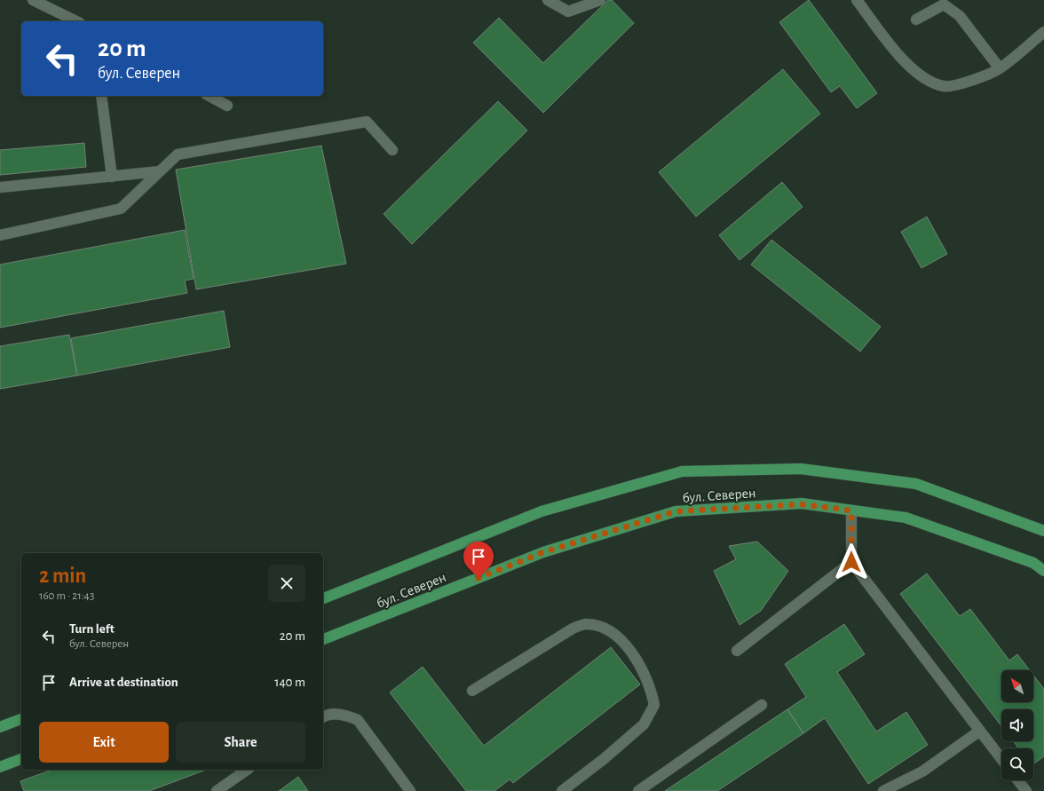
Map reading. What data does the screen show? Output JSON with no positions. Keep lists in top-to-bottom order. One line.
{"streets":{"main road":["бул. Северен"]},"north":"top left","page":{"turn":["20 m","бул. Северен"],"heading":["2 min","160 m · 21:43"],"list":[{"name":"Turn left","note":"бул. Северен","value":"20 m"},{"name":"Arrive at destination","value":"140 m"}],"buttons":["Exit","Share"]}}
